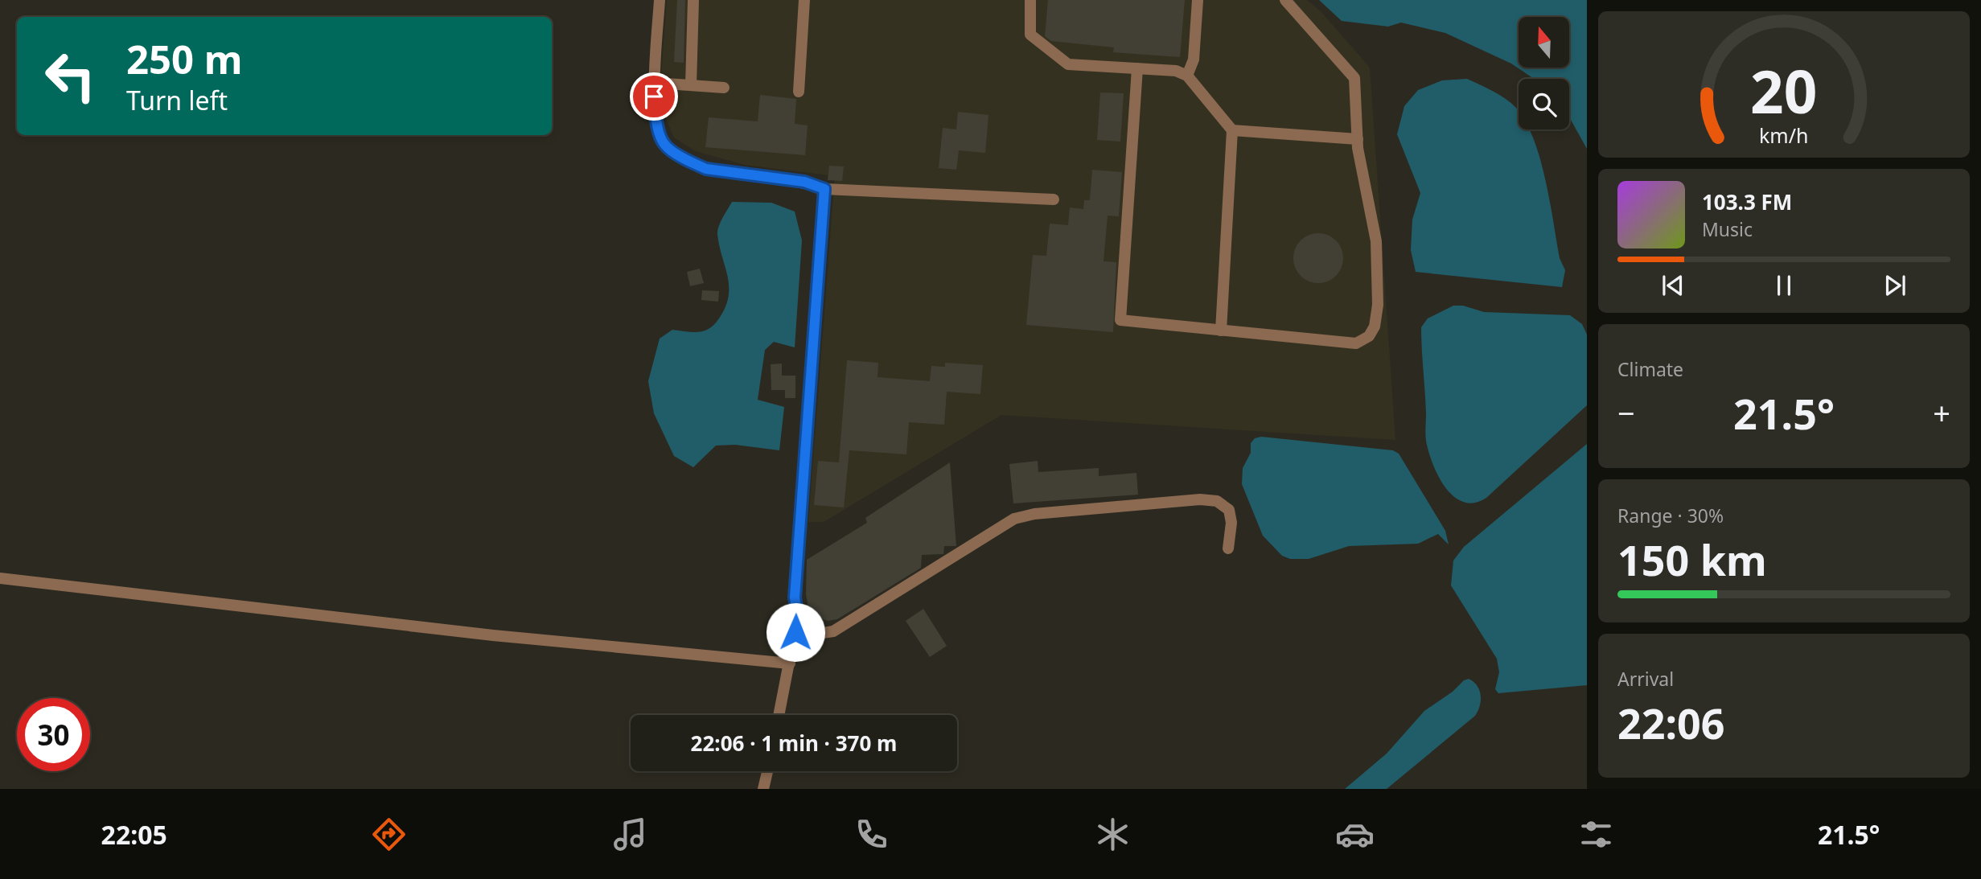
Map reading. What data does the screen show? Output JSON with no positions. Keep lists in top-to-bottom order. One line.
{"north":"top","page":{"turn":["250 m","Turn left"],"song":["103.3 FM","Music"],"tile":["Climate",["Range · 30%","150 km"],["Arrival","22:06"]],"heat":["−","21.5°","+"],"limit":"30","trip":"22:06 · 1 min · 370 m","tabs":["22:05","21.5°"],"gauge":["20","km/h"]}}
